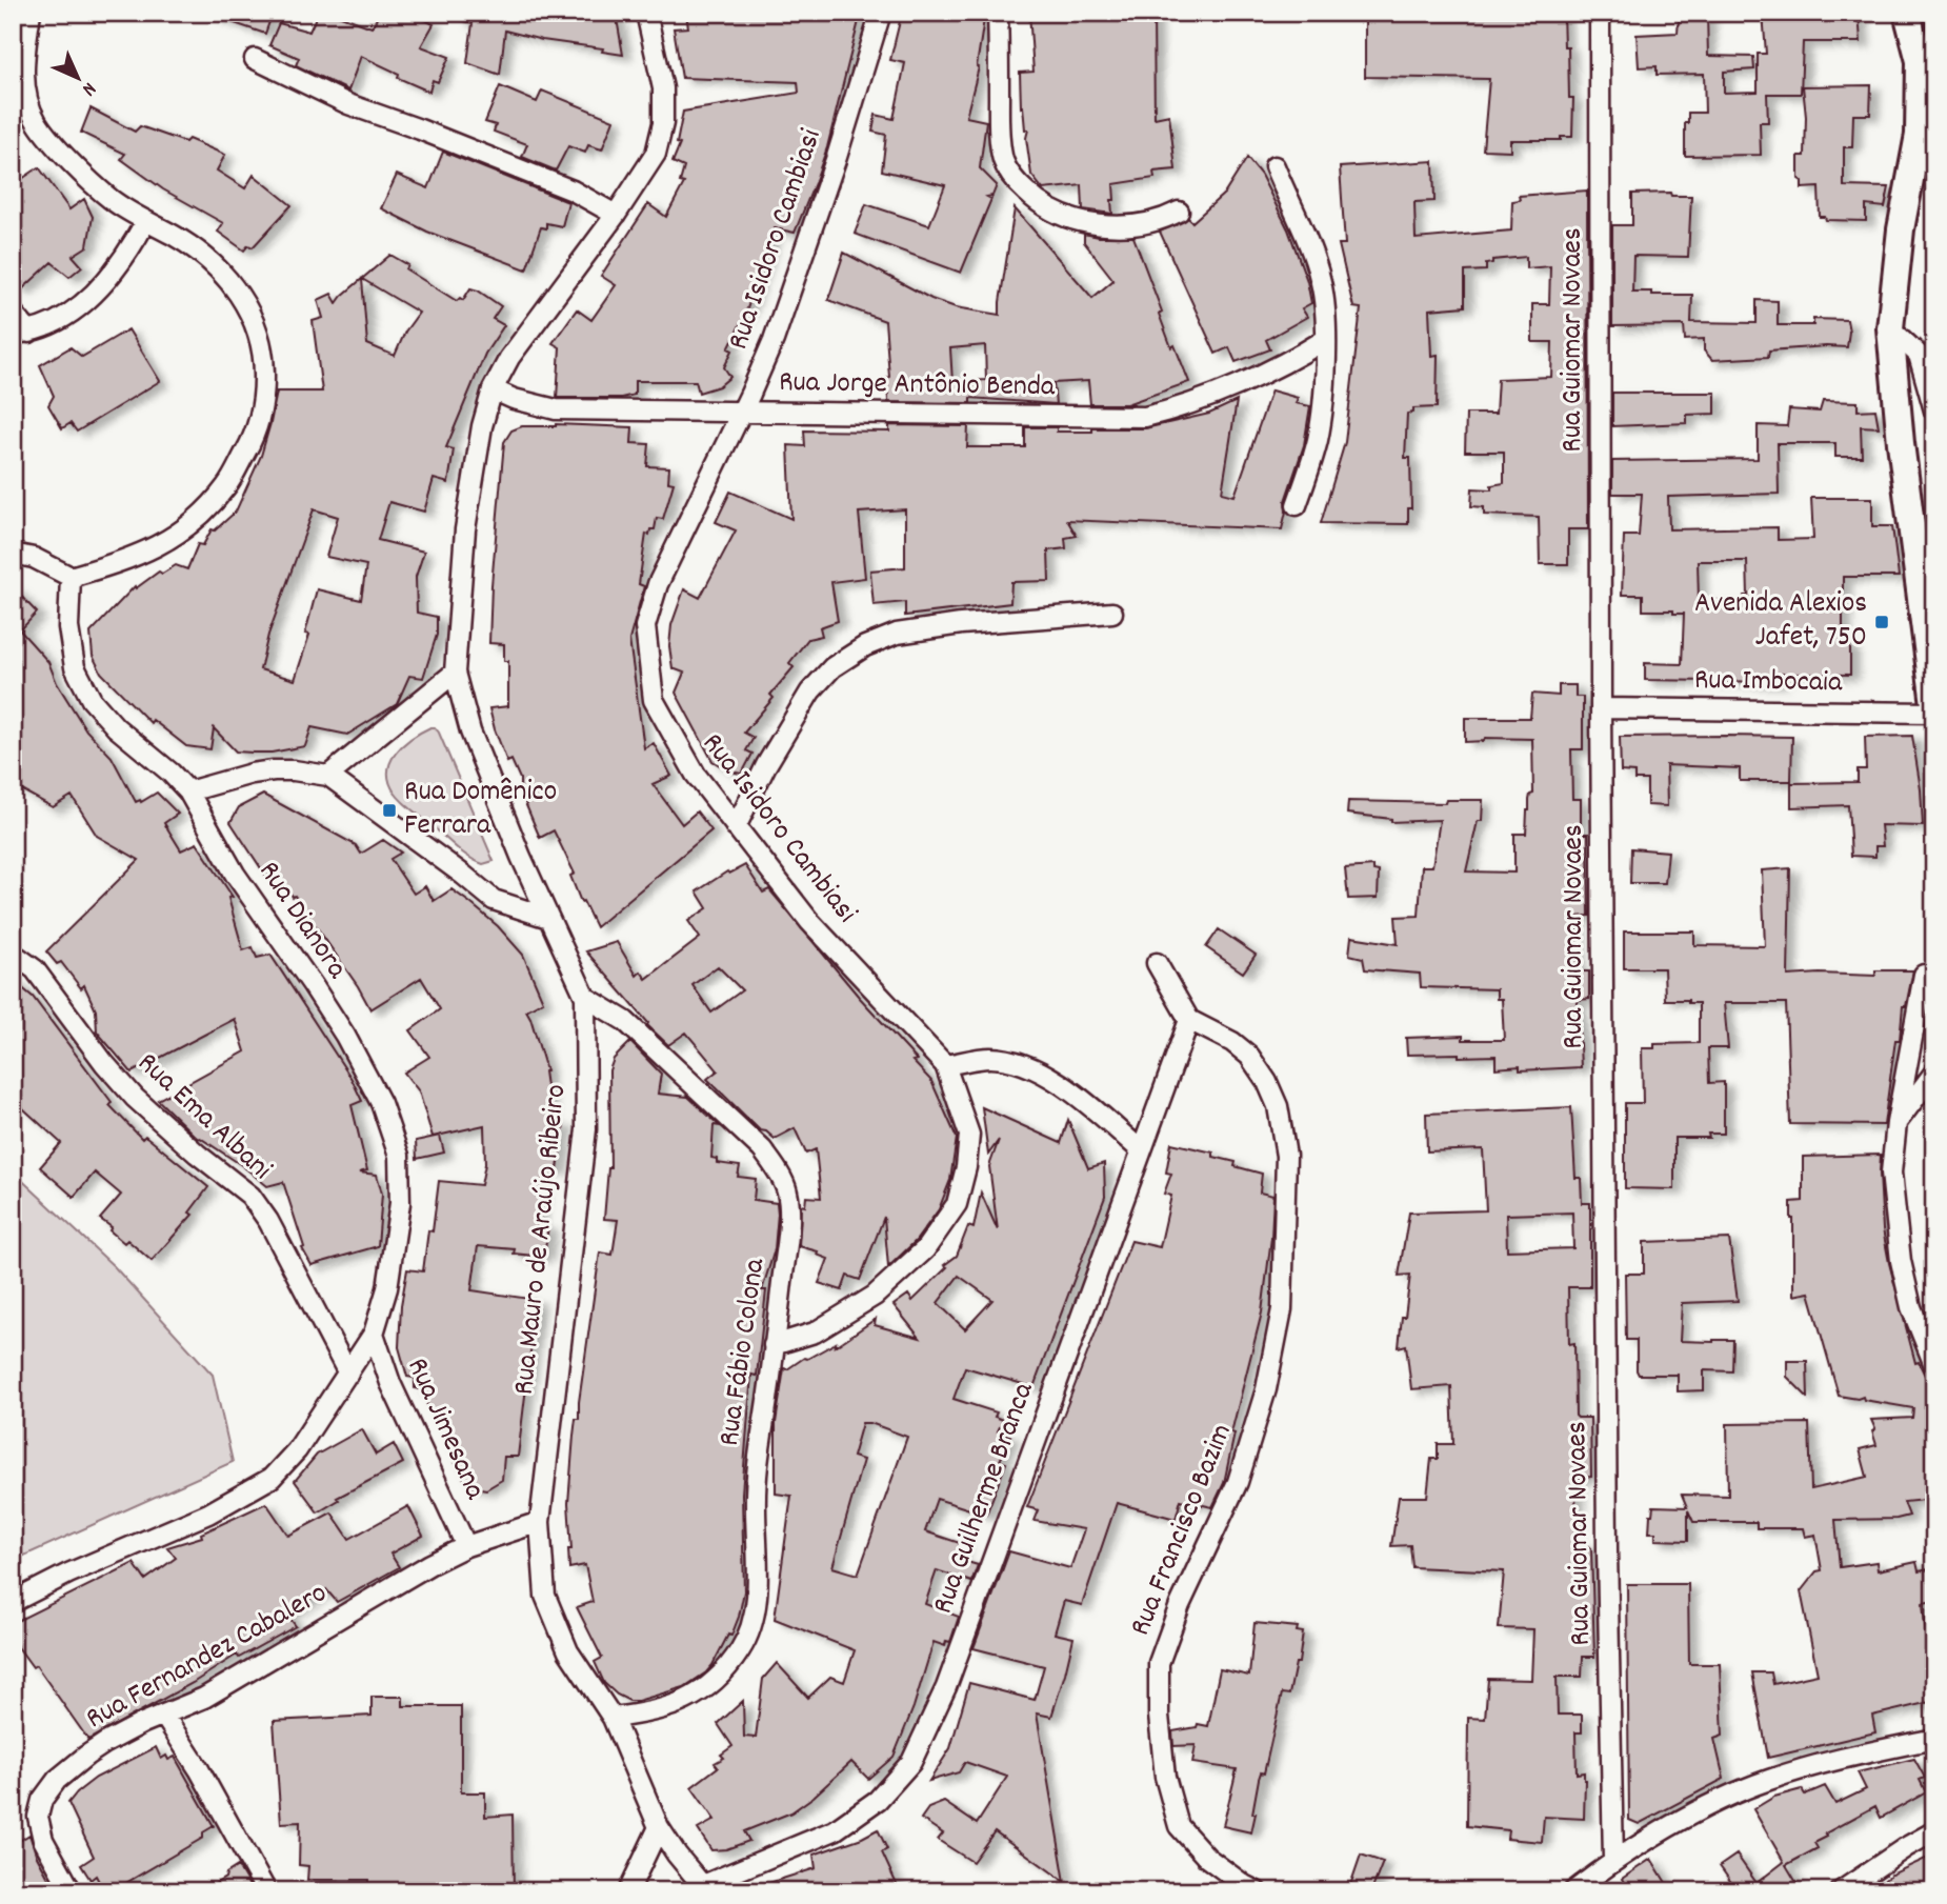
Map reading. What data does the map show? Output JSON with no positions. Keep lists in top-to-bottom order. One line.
{"streets":{"street":["Rua Isidoro Cambiasi","Rua Guiomar Novaes","Rua Jorge Antônio Benda","Rua Imbocaia","Rua Dianora","Rua Ema Albani","Rua Mauro de Araújo Ribeiro","Rua Fábio Colona","Rua Jimesana","Rua Guilherme Branca","Rua Francisco Bazim","Rua Fernandez Cabalero"]},"crossings":[["Rua Isidoro Cambiasi","Rua Jorge Antônio Benda"],["Rua Guiomar Novaes","Rua Imbocaia"],["Rua Jorge Antônio Benda","Rua Mauro de Araújo Ribeiro"],["Rua Dianora","Rua Jimesana"],["Rua Mauro de Araújo Ribeiro","Rua Fábio Colona"],["Rua Mauro de Araújo Ribeiro","Rua Guilherme Branca"],["Rua Mauro de Araújo Ribeiro","Rua Fernandez Cabalero"],["Rua Jimesana","Rua Fernandez Cabalero"],["Rua Guilherme Branca","Rua Francisco Bazim"]],"places":{"transit":["Avenida Alexios Jafet, 750","Rua Domênico Ferrara"]},"north":"bottom right"}
